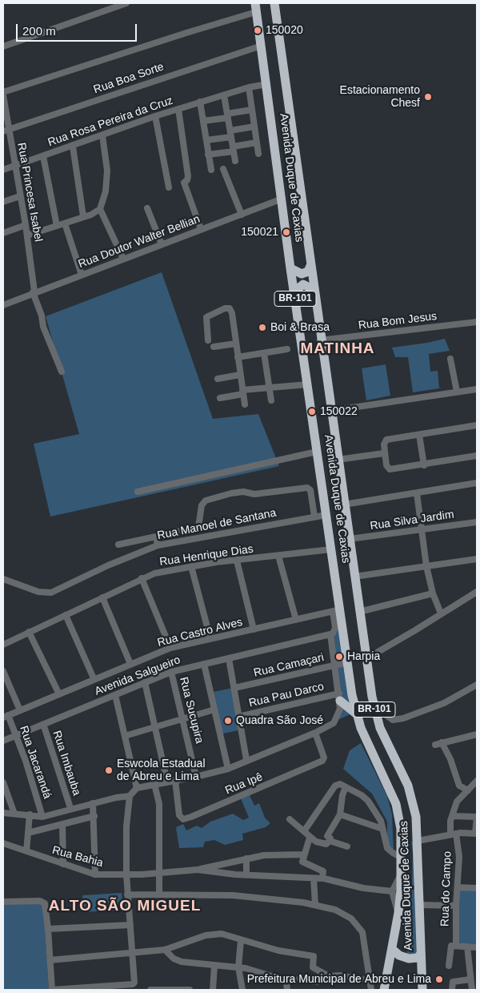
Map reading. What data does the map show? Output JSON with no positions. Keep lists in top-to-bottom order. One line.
{"streets":{"highway":["Avenida Duque de Caxias","BR-101"],"street":["Rua Boa Sorte","Rua Rosa Pereira da Cruz","Rua Princesa Isabel","Rua Doutor Walter Bellian","Rua Bom Jesus","Rua Silva Jardim","Rua Manoel de Santana","Rua Henrique Dias","Rua Castro Alves","Rua Camaçari","Avenida Salgueiro","Rua Pau Darco","Rua Sucupira","Rua Jacarandá","Rua Imbauba","Rua Ipê","Rua Bahia","Rua do Campo"]},"crossings":[["Rua Boa Sorte","Avenida Duque de Caxias"],["Rua Boa Sorte","Rua Princesa Isabel"],["Rua Rosa Pereira da Cruz","Avenida Duque de Caxias"],["Rua Rosa Pereira da Cruz","Rua Princesa Isabel"],["Avenida Duque de Caxias","Rua Doutor Walter Bellian"],["Avenida Duque de Caxias","Rua Bom Jesus"],["Avenida Duque de Caxias","Rua Silva Jardim"],["Avenida Duque de Caxias","Rua Manoel de Santana"],["Avenida Duque de Caxias","Rua Henrique Dias"],["Avenida Duque de Caxias","Rua Castro Alves"],["Avenida Duque de Caxias","Rua Camaçari"],["Rua Princesa Isabel","Rua Doutor Walter Bellian"],["Rua Castro Alves","Rua Jacarandá"],["Avenida Salgueiro","Rua Sucupira"],["Avenida Salgueiro","Rua Jacarandá"],["Avenida Salgueiro","Rua Imbauba"]],"districts":["MATINHA","ALTO SÃO MIGUEL"],"places":["150020","Estacionamento Chesf","150021","Boi & Brasa","150022","Harpia","Quadra São José","Eswcola Estadual de Abreu e Lima","Prefeitura Municipal de Abreu e Lima"],"scale_bar":"200 m"}
